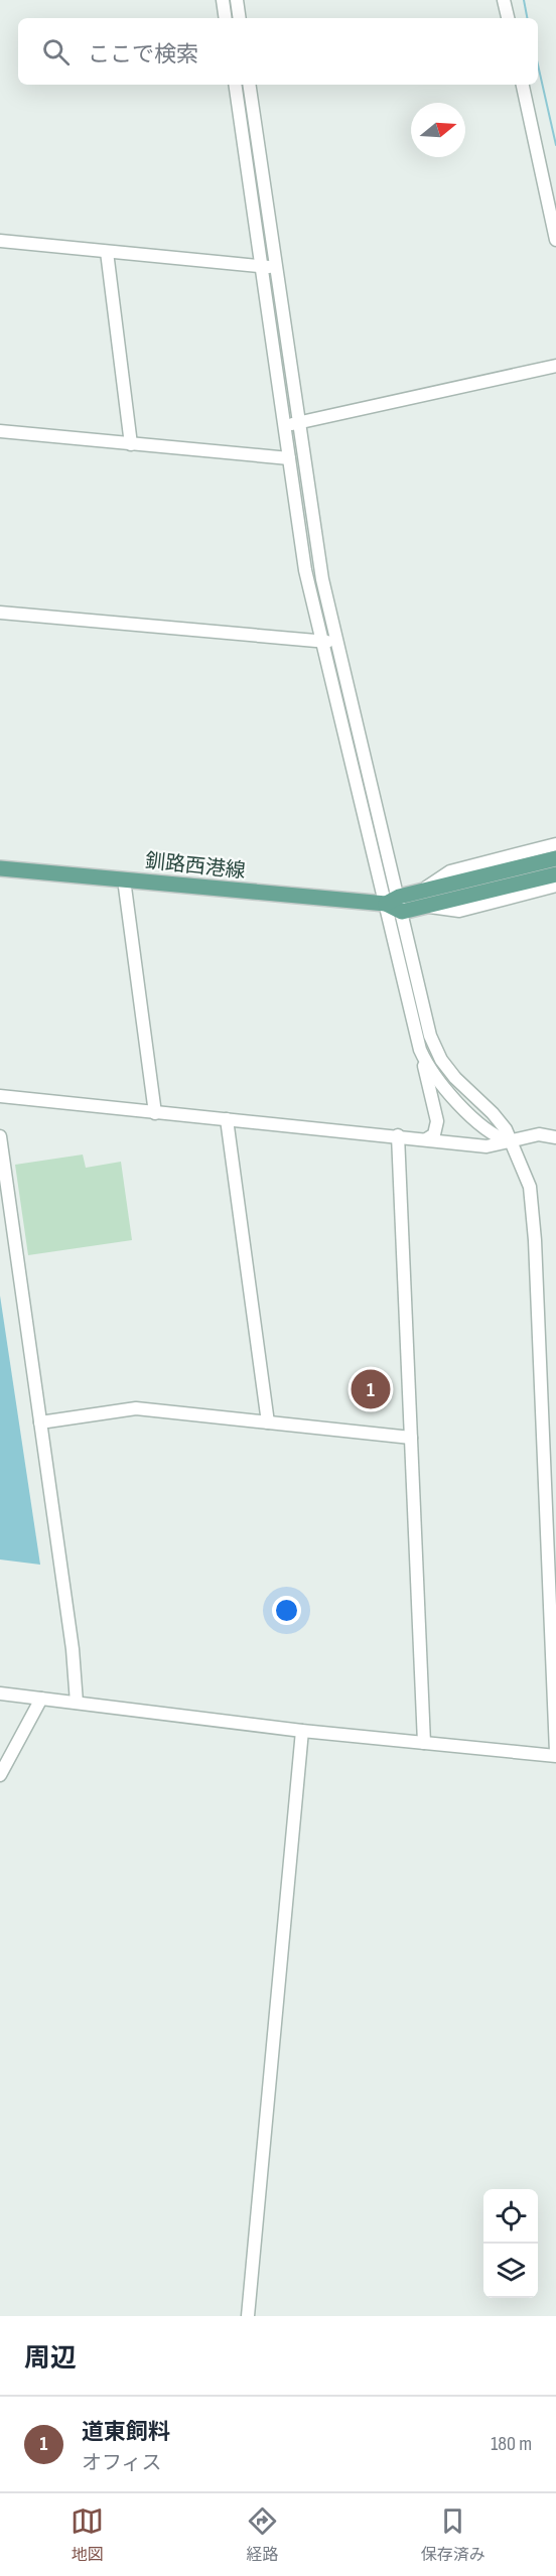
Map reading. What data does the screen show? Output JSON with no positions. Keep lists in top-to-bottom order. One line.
{"streets":{"main road":["釧路西港線"]},"north":"right","page":{"search":"ここで検索","pins":"1","heading":"周辺","list":[{"mark":"1","name":"道東飼料","note":"オフィス","value":"180 m"}],"nav":["地図","経路","保存済み"]}}
